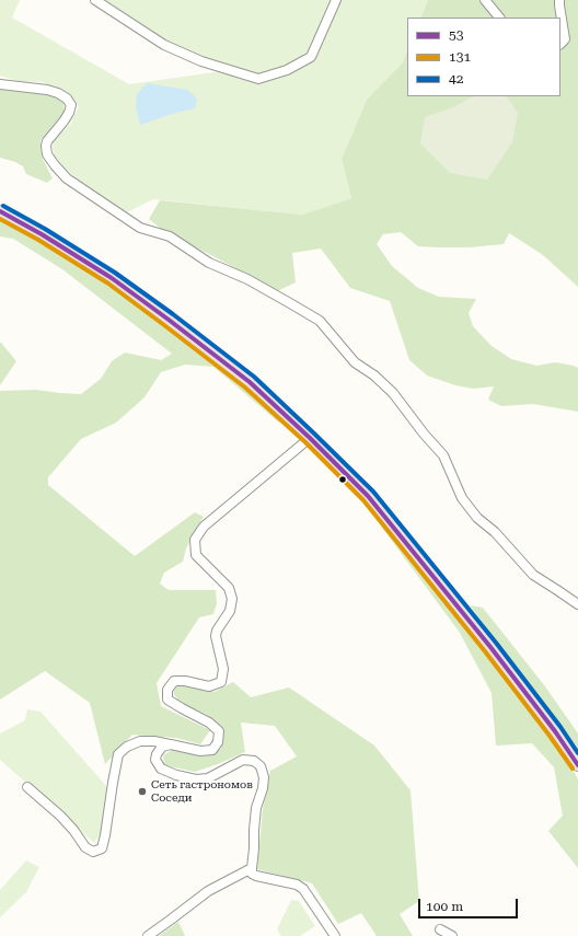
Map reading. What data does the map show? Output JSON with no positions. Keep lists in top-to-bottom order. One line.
{"places":["Сеть гастрономов Соседи"],"lines":["transit line 42","transit line 53","transit line 131"],"legend":["53","131","42"],"scale_bar":"100 m"}
